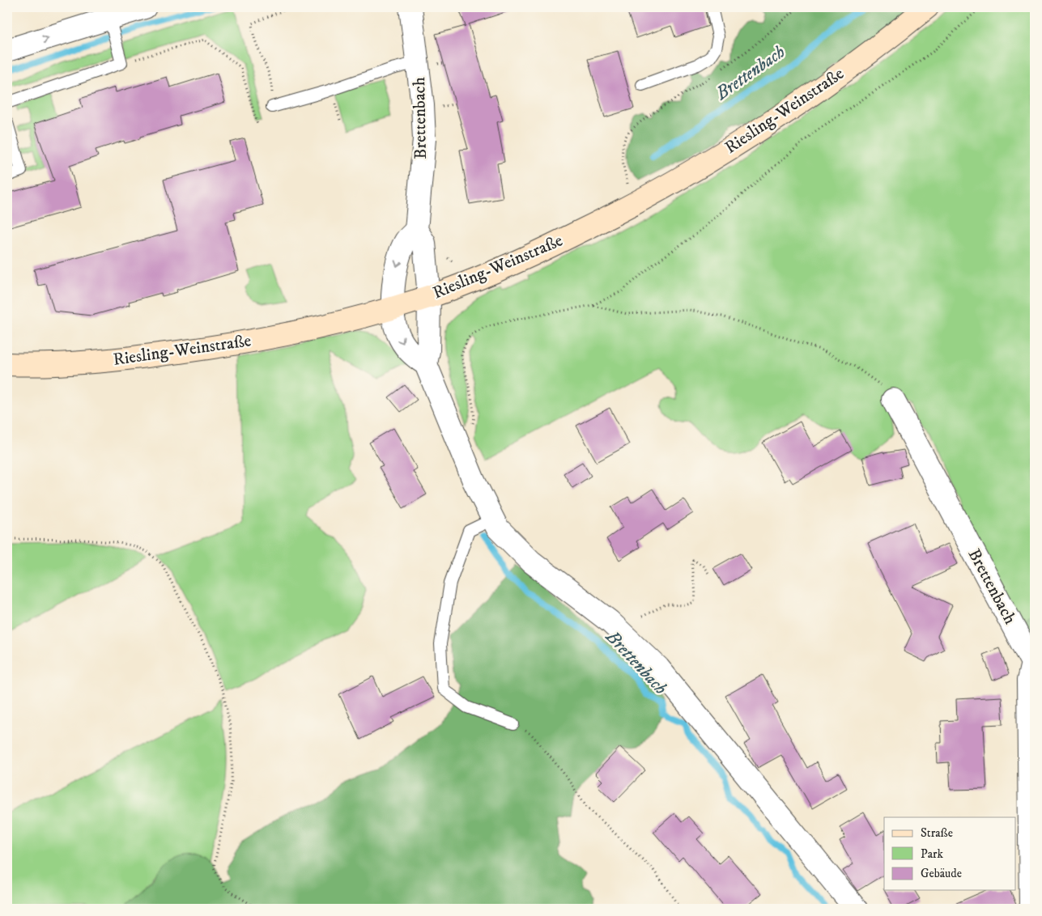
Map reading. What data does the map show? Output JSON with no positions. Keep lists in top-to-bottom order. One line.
{"streets":{"main road":["Riesling-Weinstraße"],"street":["Brettenbach"]},"water":["Brettenbach"],"legend":["Straße","Park","Gebäude"]}
